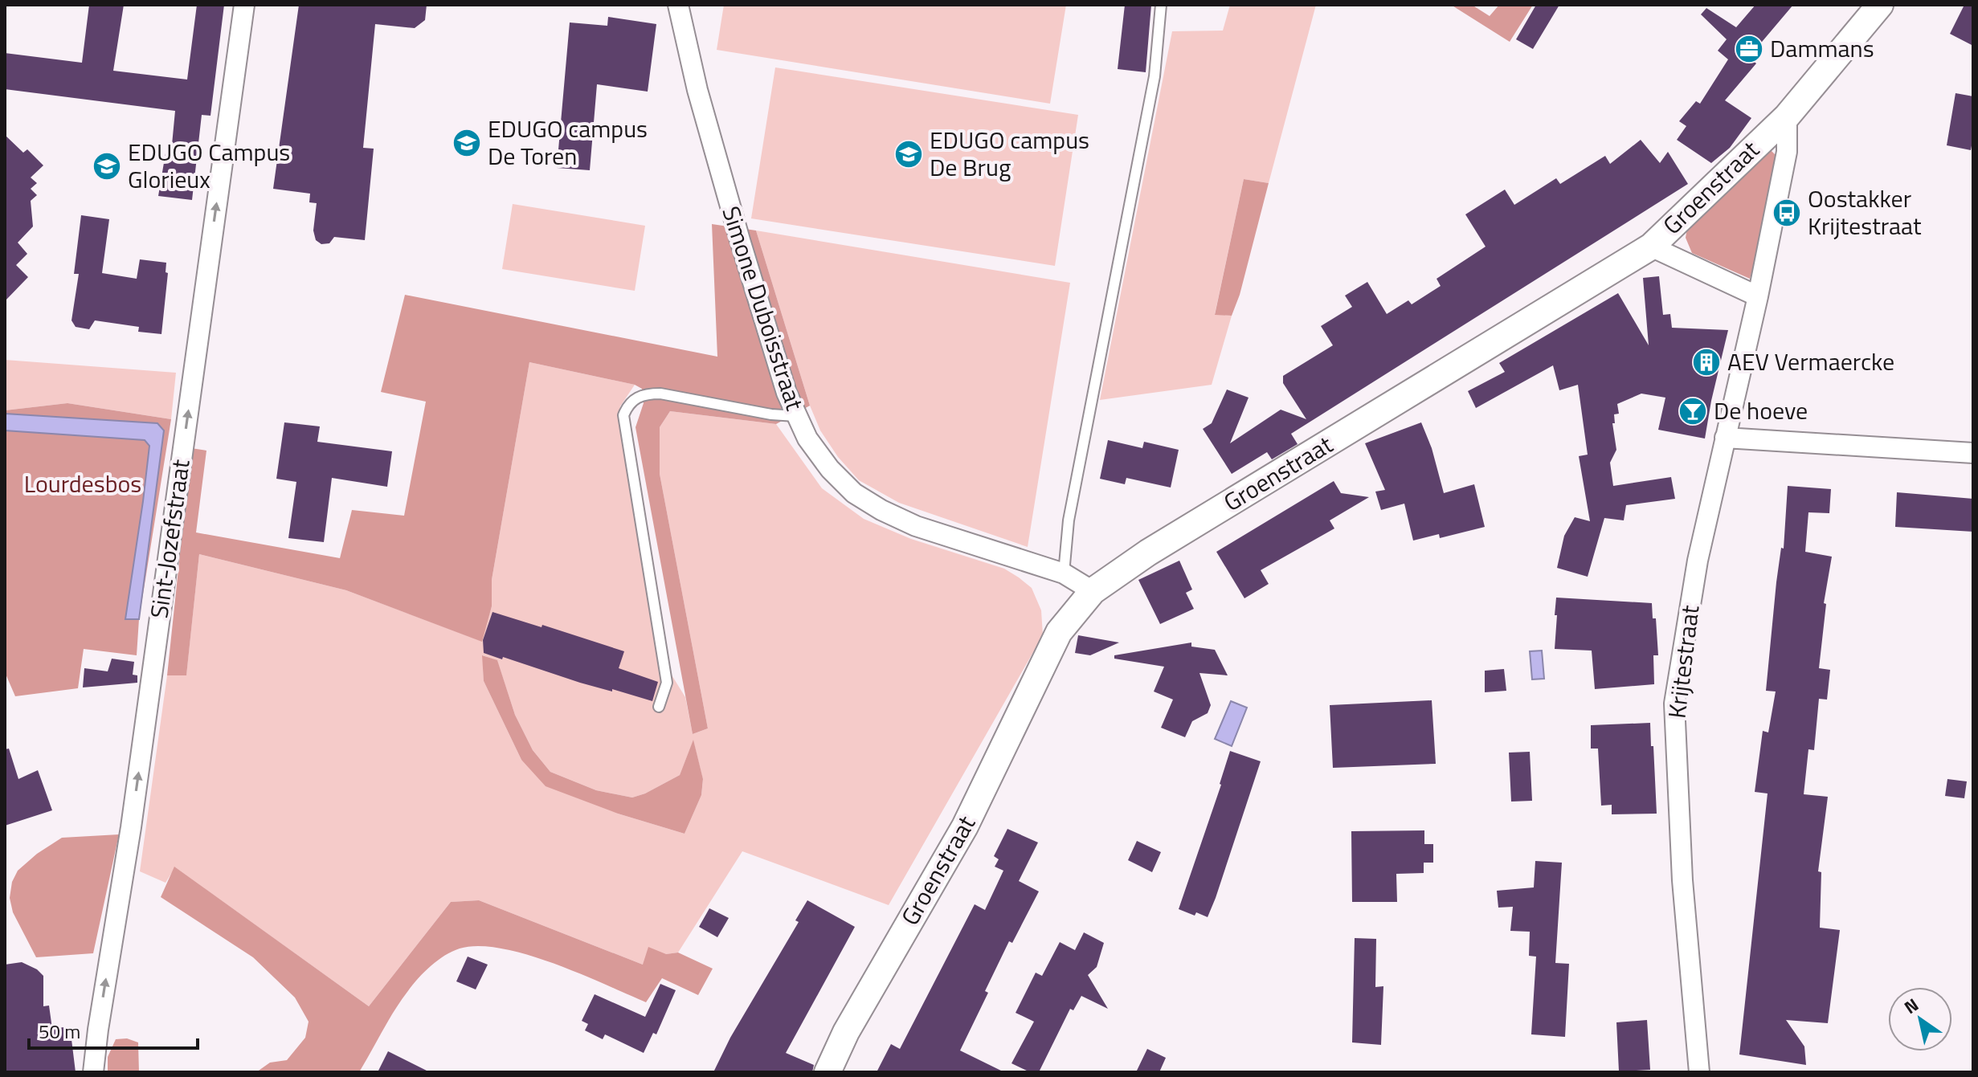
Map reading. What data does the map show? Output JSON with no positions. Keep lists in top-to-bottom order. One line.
{"streets":{"street":["Groenstraat","Simone Duboisstraat","Sint-Jozefstraat","Krijtestraat"]},"crossings":[["Groenstraat","Simone Duboisstraat"],["Groenstraat","Krijtestraat"]],"one_way":["Sint-Jozefstraat"],"parks":["Lourdesbos"],"places":{"office":["Dammans"],"school or university":["EDUGO campus De Toren","EDUGO campus De Brug","EDUGO Campus Glorieux"],"bus stop":["Oostakker Krijtestraat"],"building":["AEV Vermaercke"],"bar":["De hoeve"]},"scale_bar":"50 m","north":"top left"}
